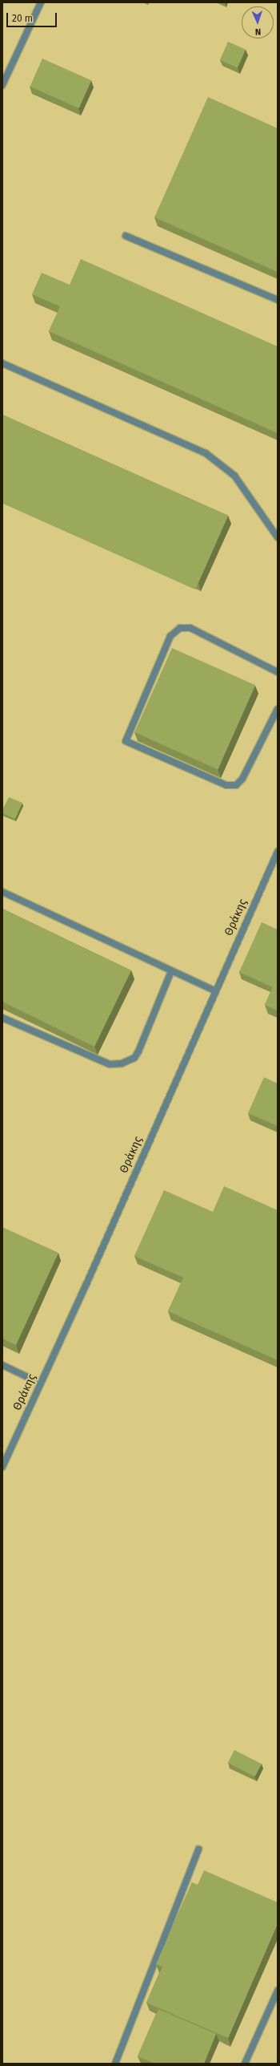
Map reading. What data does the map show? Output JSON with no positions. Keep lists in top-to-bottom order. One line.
{"streets":{"street":["Θράκης"]},"scale_bar":"20 m","north":"bottom"}
